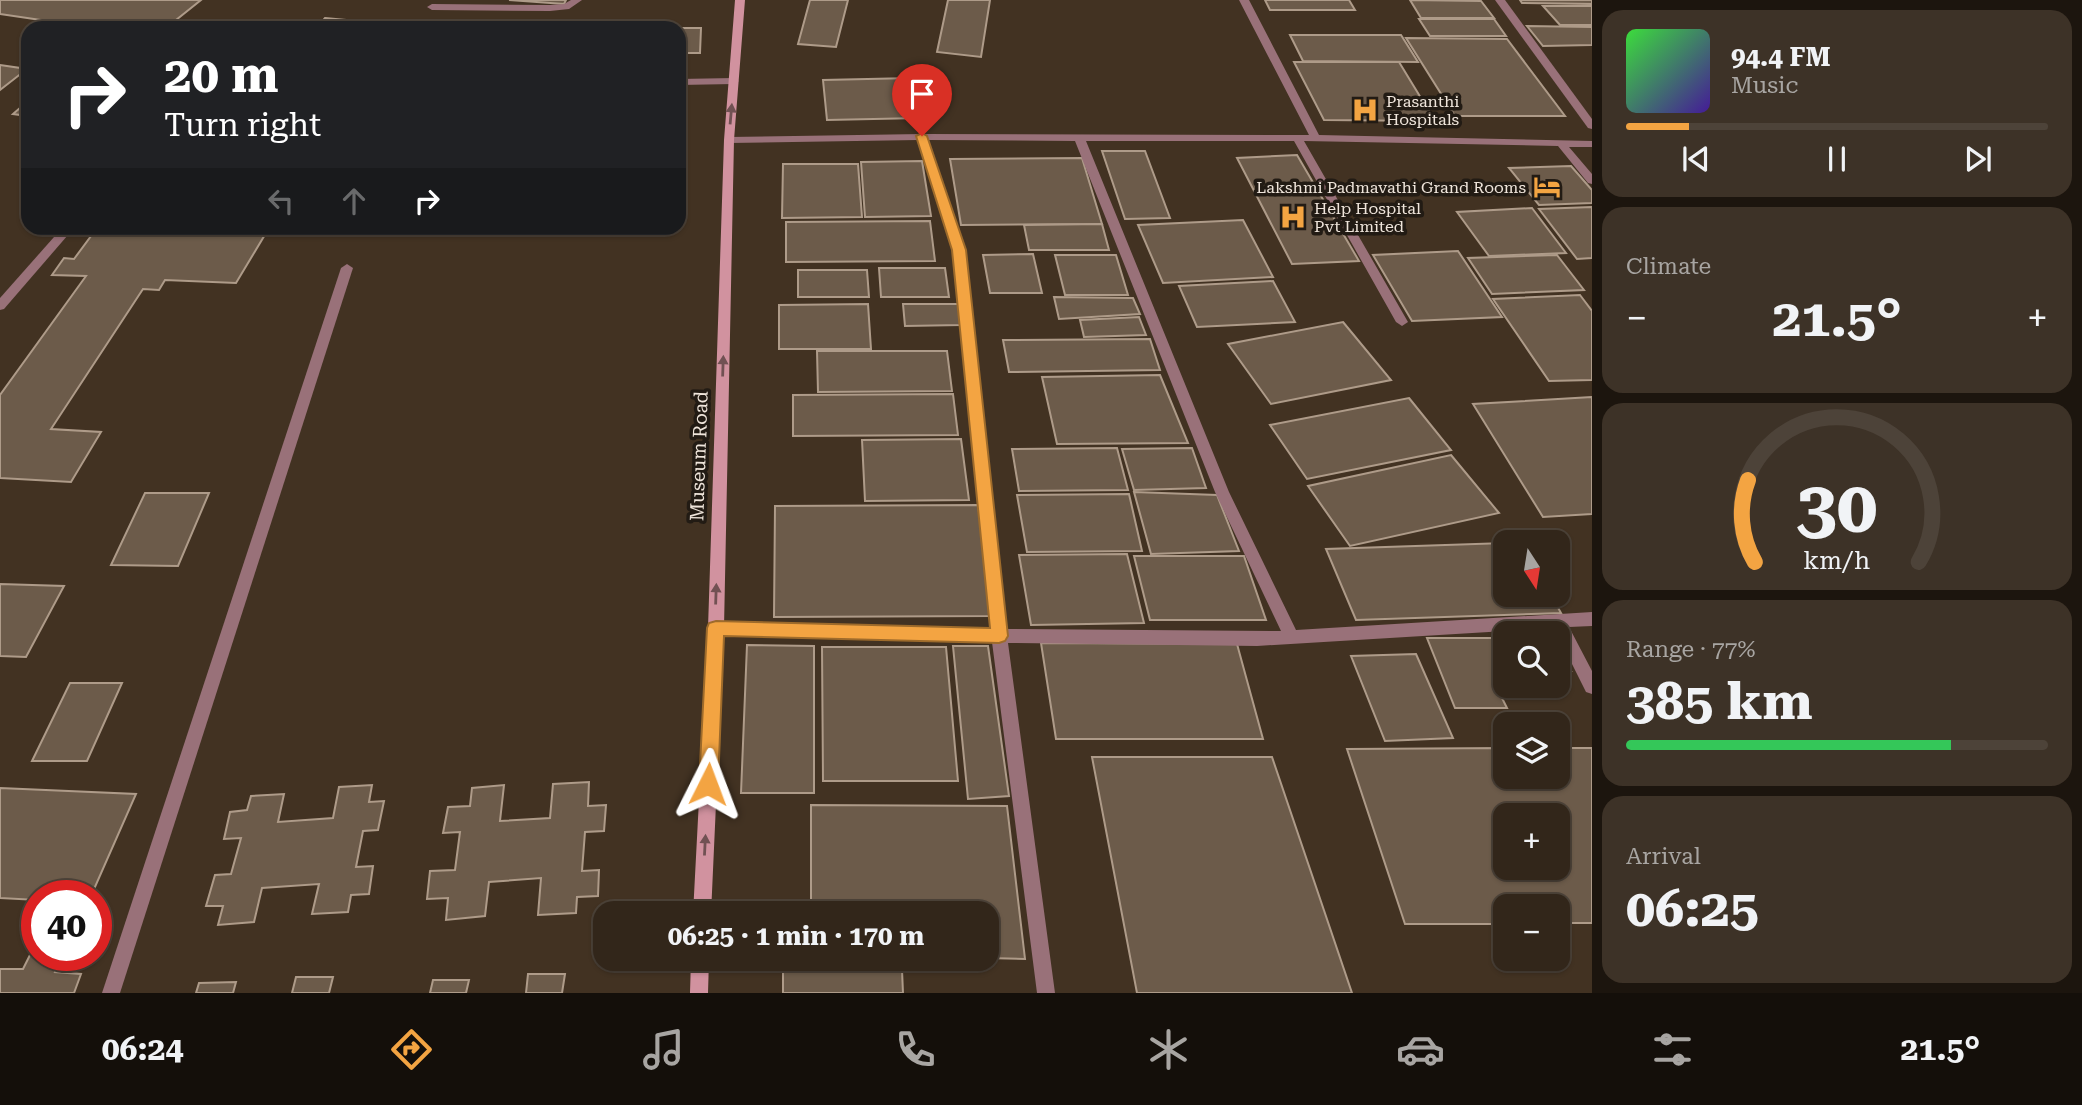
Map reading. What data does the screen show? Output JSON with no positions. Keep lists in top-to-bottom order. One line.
{"streets":{"street":["Museum Road"]},"one_way":["Museum Road"],"places":{"hospital":["Prasanthi Hospitals","Help Hospital Pvt Limited"],"hotel":["Lakshmi Padmavathi Grand Rooms"]},"north":"bottom","page":{"turn":["20 m","Turn right"],"song":["94.4 FM","Music"],"tile":["Climate",["Range · 77%","385 km"],["Arrival","06:25"]],"heat":["−","21.5°","+"],"map_buttons":["+","−"],"limit":"40","trip":"06:25 · 1 min · 170 m","tabs":["06:24","21.5°"],"gauge":["30","km/h"]}}
